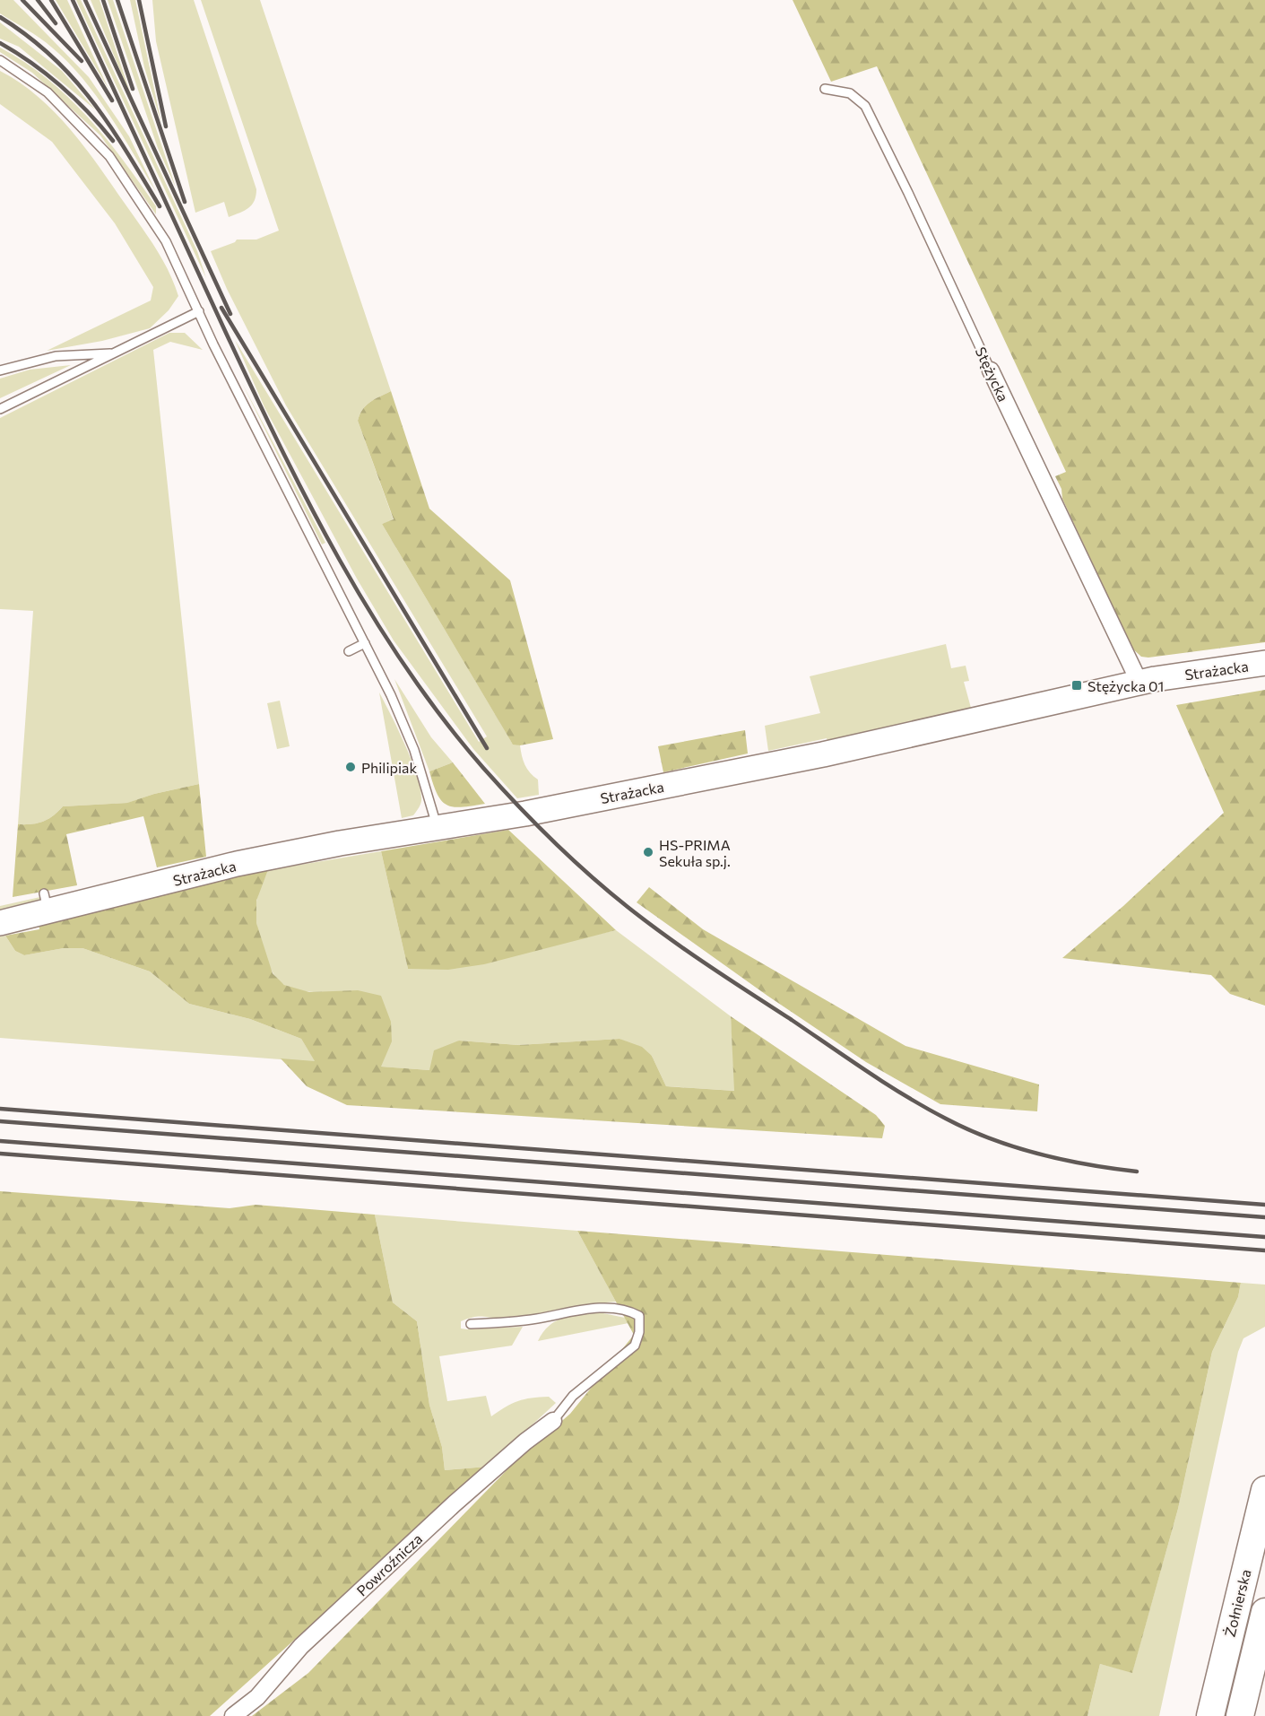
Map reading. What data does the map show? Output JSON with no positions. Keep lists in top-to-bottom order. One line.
{"streets":{"main road":["Strażacka","Żołnierska"],"street":["Stężycka","Powroźnicza"]},"crossings":[["Stężycka","Strażacka"]],"places":{"transit":["Stężycka 01"],"other":["Philipiak","HS-PRIMA Sekuła sp.j."]}}
